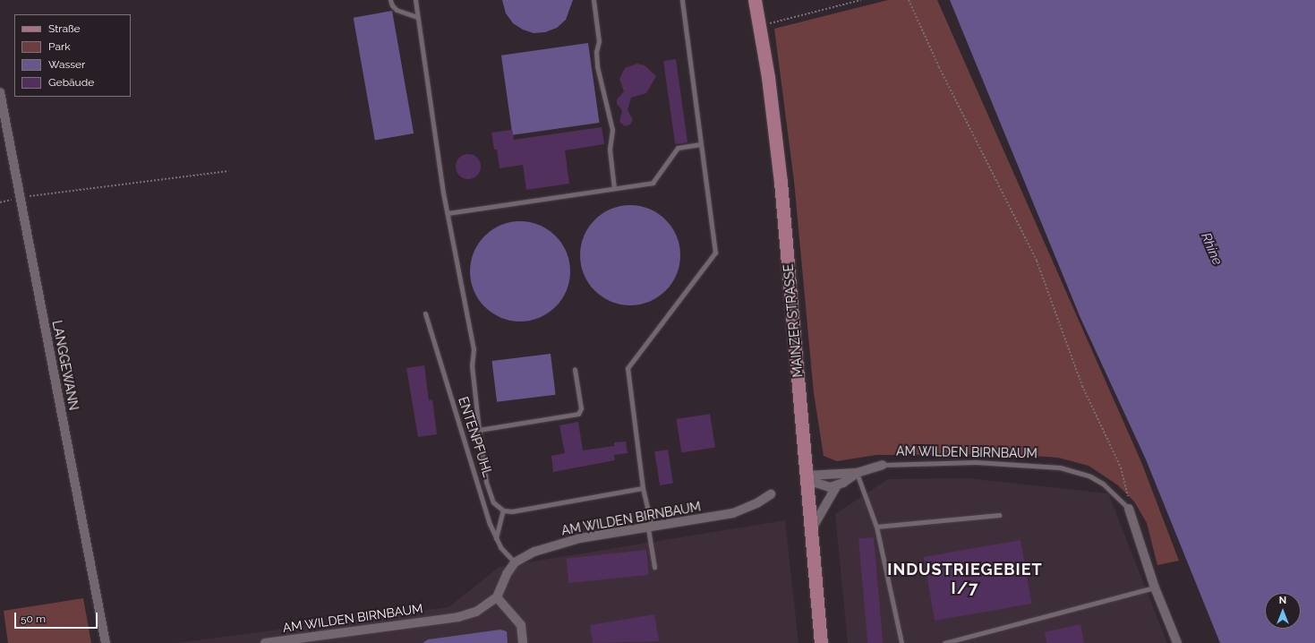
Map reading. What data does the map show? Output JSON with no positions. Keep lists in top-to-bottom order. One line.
{"streets":{"main road":["MAINZER STRASSE"],"street":["LANGGEWANN","AM WILDEN BIRNBAUM"],"lane":["ENTENPFUHL"]},"crossings":[["MAINZER STRASSE","AM WILDEN BIRNBAUM"],["ENTENPFUHL","AM WILDEN BIRNBAUM"]],"districts":["INDUSTRIEGEBIET I/7"],"water":["Rhine"],"legend":["Straße","Park","Wasser","Gebäude"],"scale_bar":"50 m","north":"top"}
